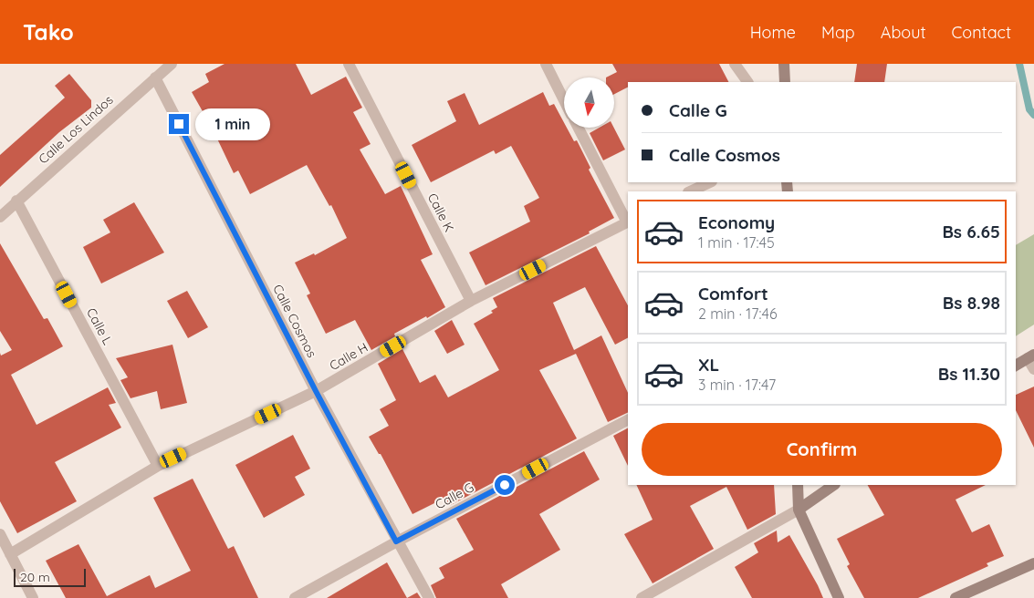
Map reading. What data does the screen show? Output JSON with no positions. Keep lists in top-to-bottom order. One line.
{"streets":{"street":["Calle Los Lindos","Calle K","Calle Cosmos","Calle L","Calle H","Calle G"]},"crossings":[["Calle Los Lindos","Calle Cosmos"],["Calle Los Lindos","Calle L"],["Calle K","Calle H"],["Calle Cosmos","Calle H"],["Calle Cosmos","Calle G"],["Calle L","Calle H"]],"scale_bar":"20 m","north":"bottom","page":{"header":"Tako","nav":["Home","Map","About","Contact"],"banner":["Calle G","Calle Cosmos"],"bubble":"1 min","list":[{"name":"Economy","note":"1 min · 17:45","value":"Bs 6.65"},{"name":"Comfort","note":"2 min · 17:46","value":"Bs 8.98"},{"name":"XL","note":"3 min · 17:47","value":"Bs 11.30"}],"buttons":"Confirm","scale":"20 m"}}
